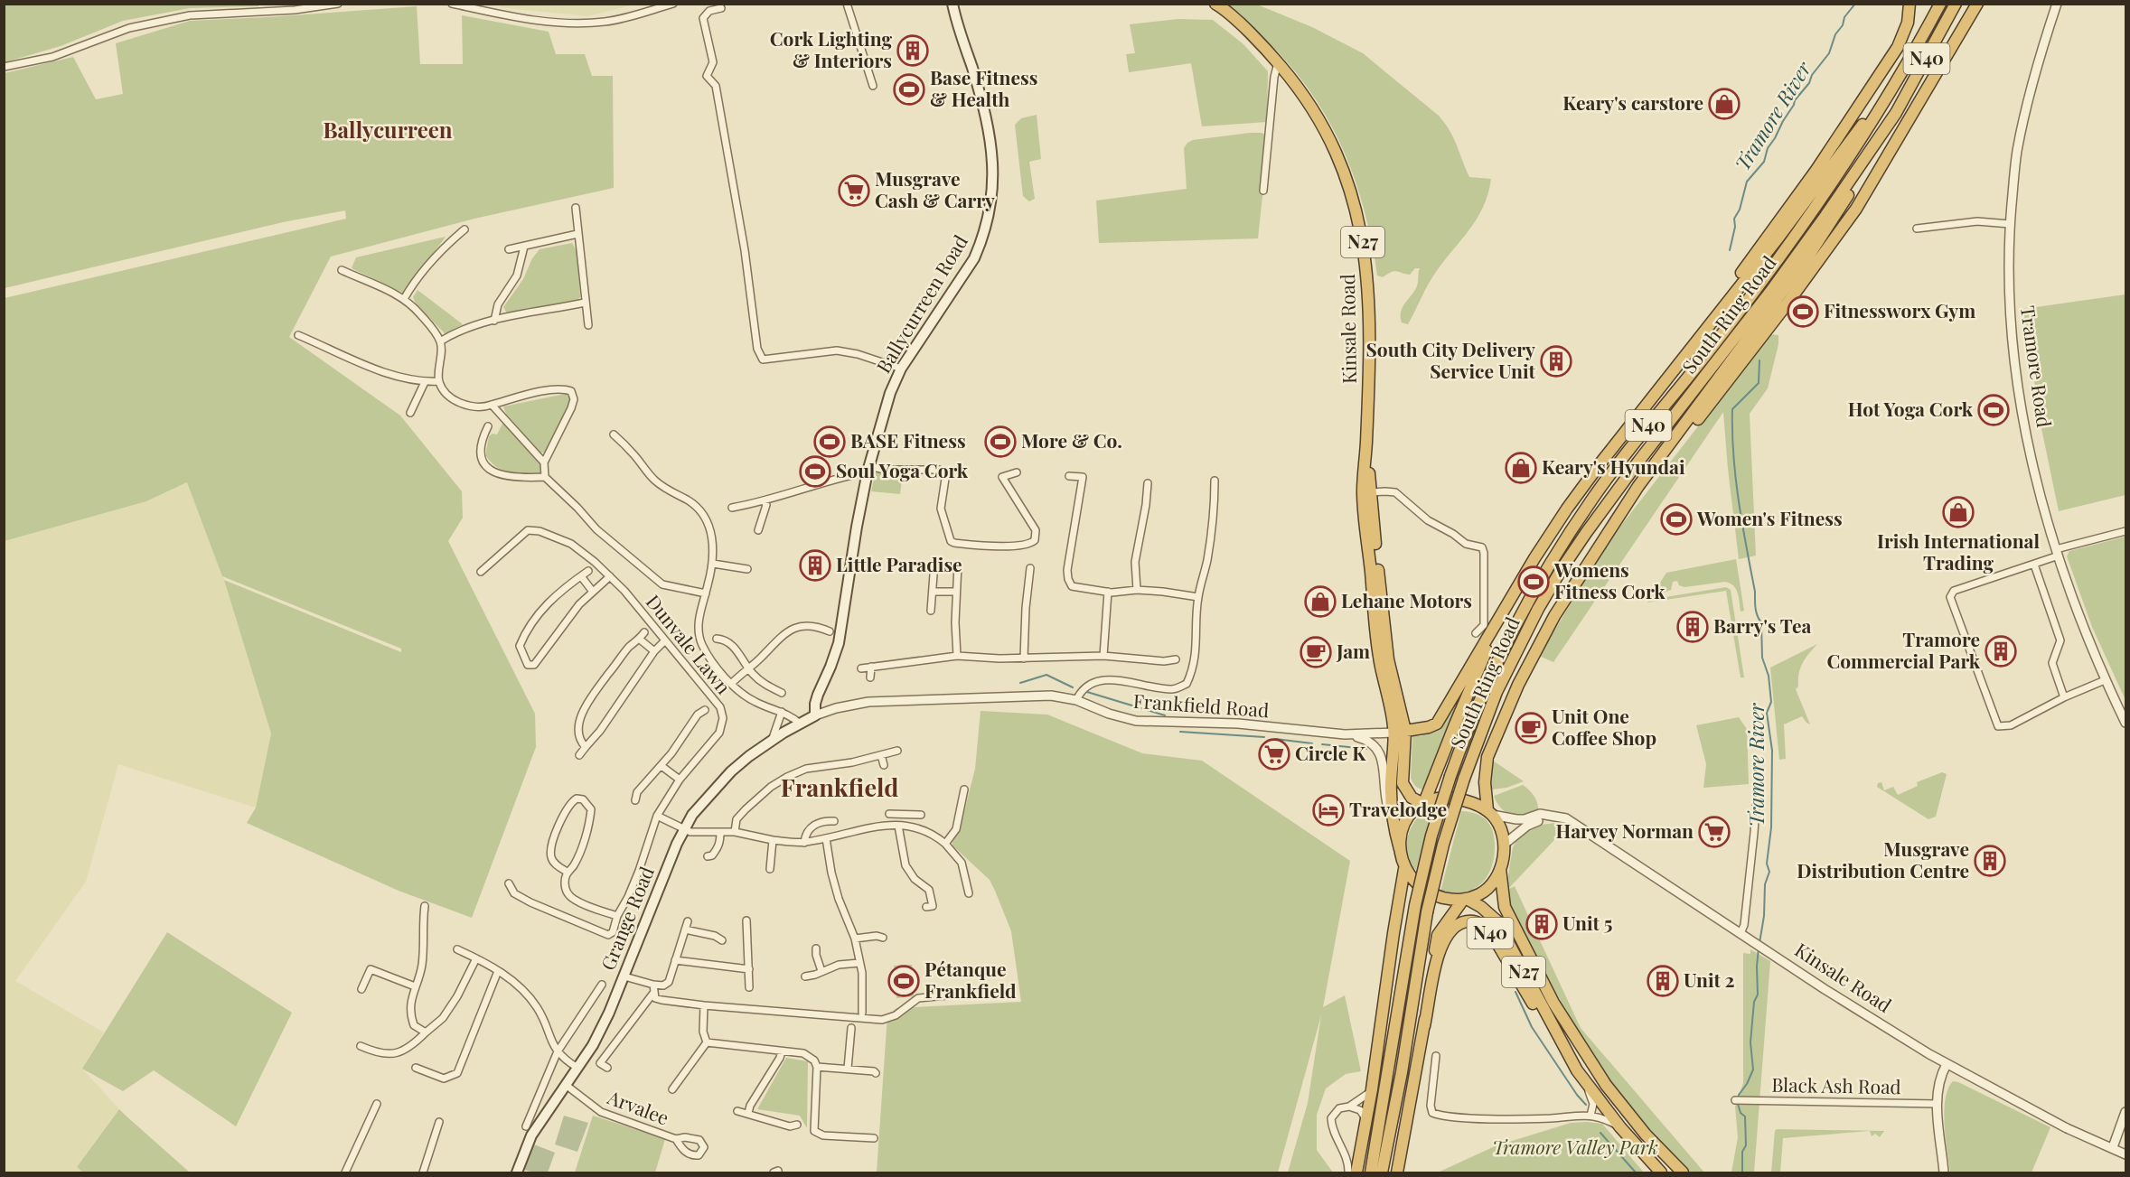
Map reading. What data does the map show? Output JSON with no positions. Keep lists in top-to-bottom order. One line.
{"streets":{"highway":["N40","N27","South Ring Road","Kinsale Road"],"main road":["Ballycurreen Road","Grange Road"],"street":["Tramore Road","Dunvale Lawn","Frankfield Road","Black Ash Road","Arvalee"]},"crossings":[["N40","N27"],["N27","Kinsale Road"],["Ballycurreen Road","Frankfield Road"],["Ballycurreen Road","Grange Road"],["Kinsale Road","Frankfield Road"],["Frankfield Road","Grange Road"],["Grange Road","Arvalee"]],"districts":["Ballycurreen","Frankfield"],"water":["Tramore River"],"parks":["Tramore Valley Park"],"places":{"building":["Cork Lighting & Interiors","South City Delivery Service Unit","Little Paradise","Barry's Tea","Tramore Commercial Park","Musgrave Distribution Centre","Unit 5","Unit 2"],"sports":["Base Fitness & Health","Fitnessworx Gym","Hot Yoga Cork","BASE Fitness","More & Co.","Soul Yoga Cork","Women's Fitness","Womens Fitness Cork","Pétanque Frankfield"],"shop":["Keary's carstore","Keary's Hyundai","Irish International Trading","Lehane Motors"],"supermarket":["Musgrave Cash & Carry","Circle K","Harvey Norman"],"cafe":["Jam","Unit One Coffee Shop"],"hotel":["Travelodge"]}}
